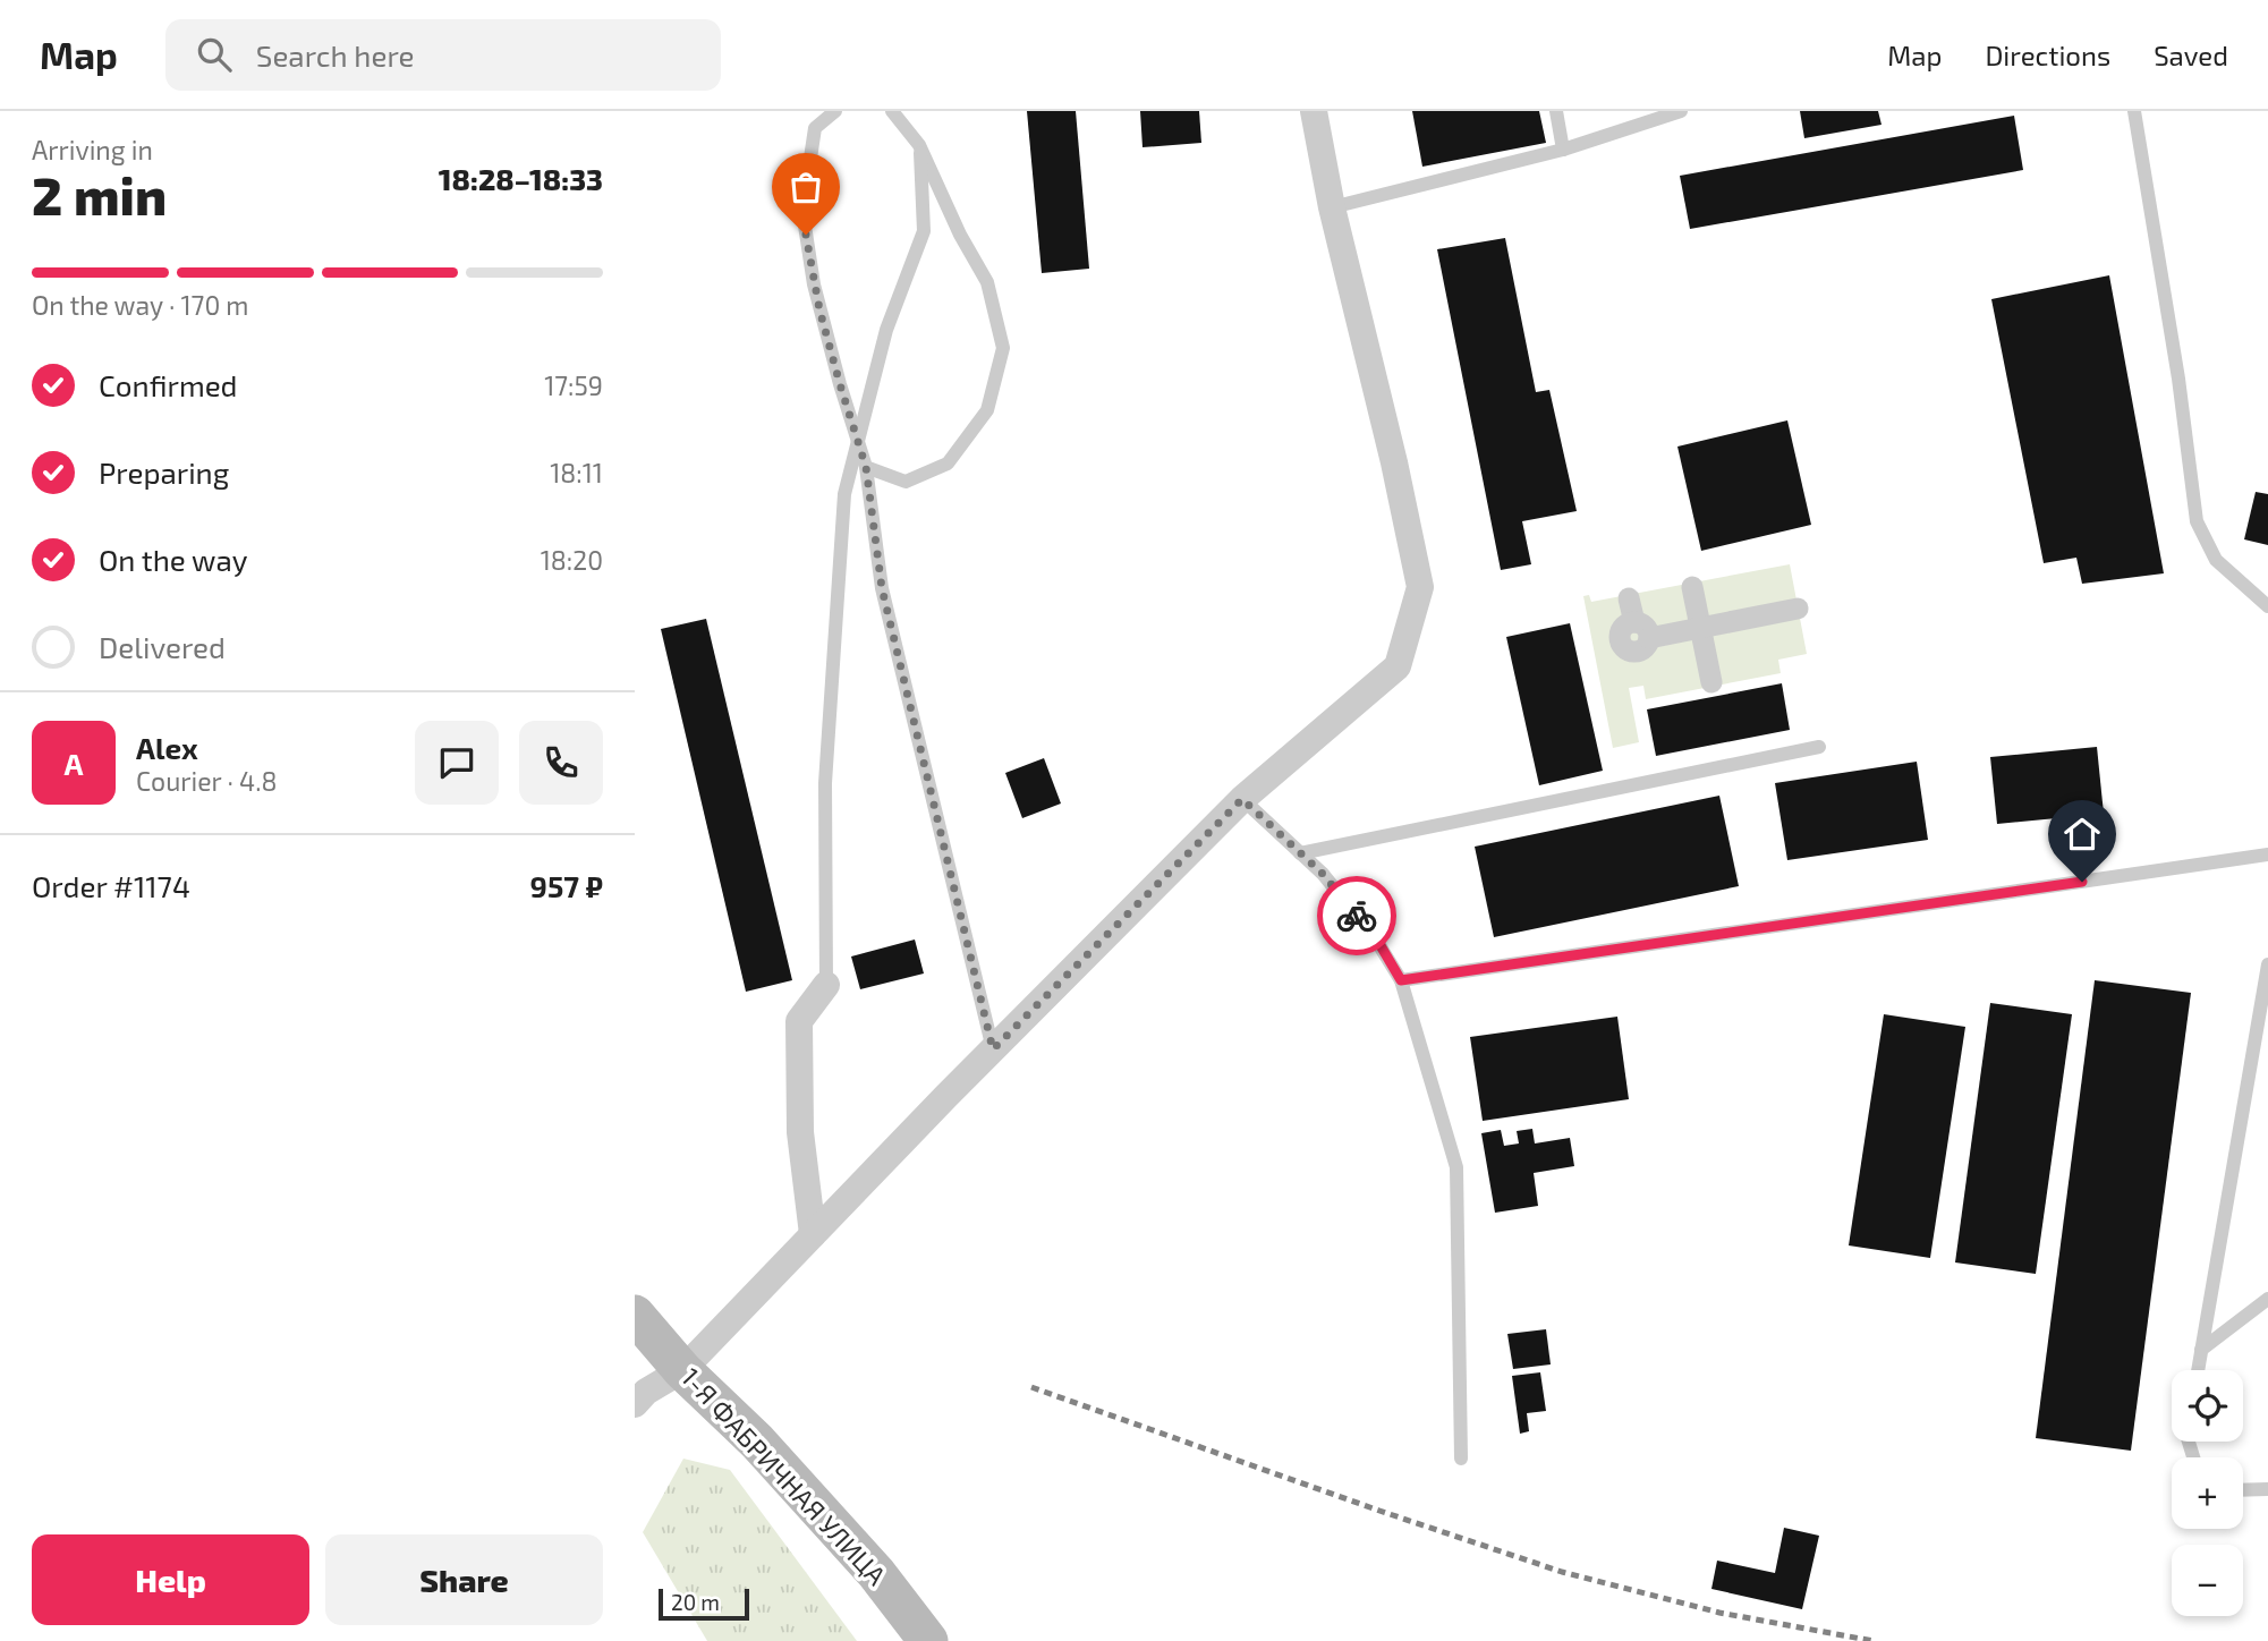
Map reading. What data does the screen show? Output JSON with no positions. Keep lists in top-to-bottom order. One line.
{"streets":{"main road":["1-Я ФАБРИЧНАЯ УЛИЦА"]},"scale_bar":"20 m","page":{"header":"Map","search":"Search here","nav":["Map","Directions","Saved"],"heading":["2 min","Arriving in","18:28–18:33"],"panel":["Alex","Courier · 4.8","Order #1174","957 ₽"],"bar":"On the way · 170 m","list":[["Confirmed","17:59"],["Preparing","18:11"],["On the way","18:20"],"Delivered"],"round":"A","map_buttons":["+","−"],"buttons":["Help","Share"],"scale":"20 m"}}
